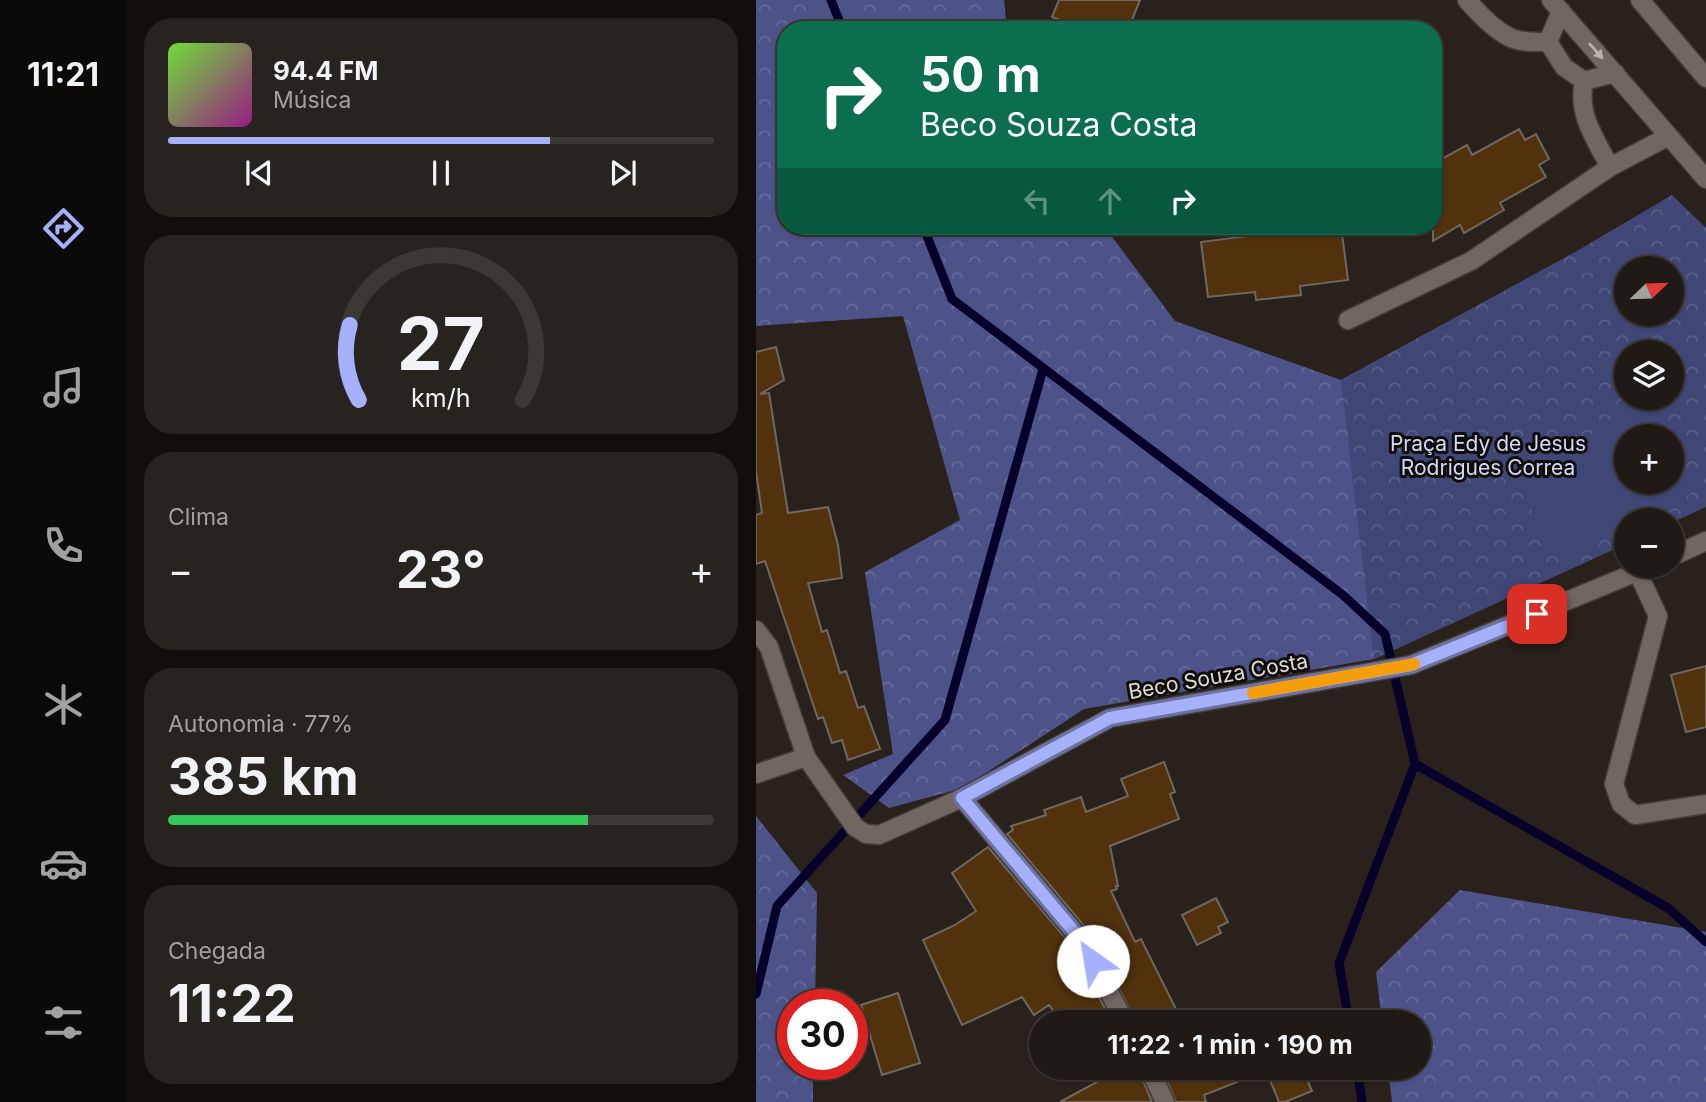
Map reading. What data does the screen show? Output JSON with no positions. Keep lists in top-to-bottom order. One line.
{"streets":{"street":["Beco Souza Costa"]},"parks":["Praça Edy de Jesus Rodrigues Correa"],"north":"top right","page":{"tabs":"11:21","turn":["50 m","Beco Souza Costa"],"song":["94.4 FM","Música"],"map_buttons":["+","−"],"tile":["Clima",["Autonomia · 77%","385 km"],["Chegada","11:22"]],"heat":["−","23°","+"],"limit":"30","trip":"11:22 · 1 min · 190 m","gauge":["27","km/h"]}}
